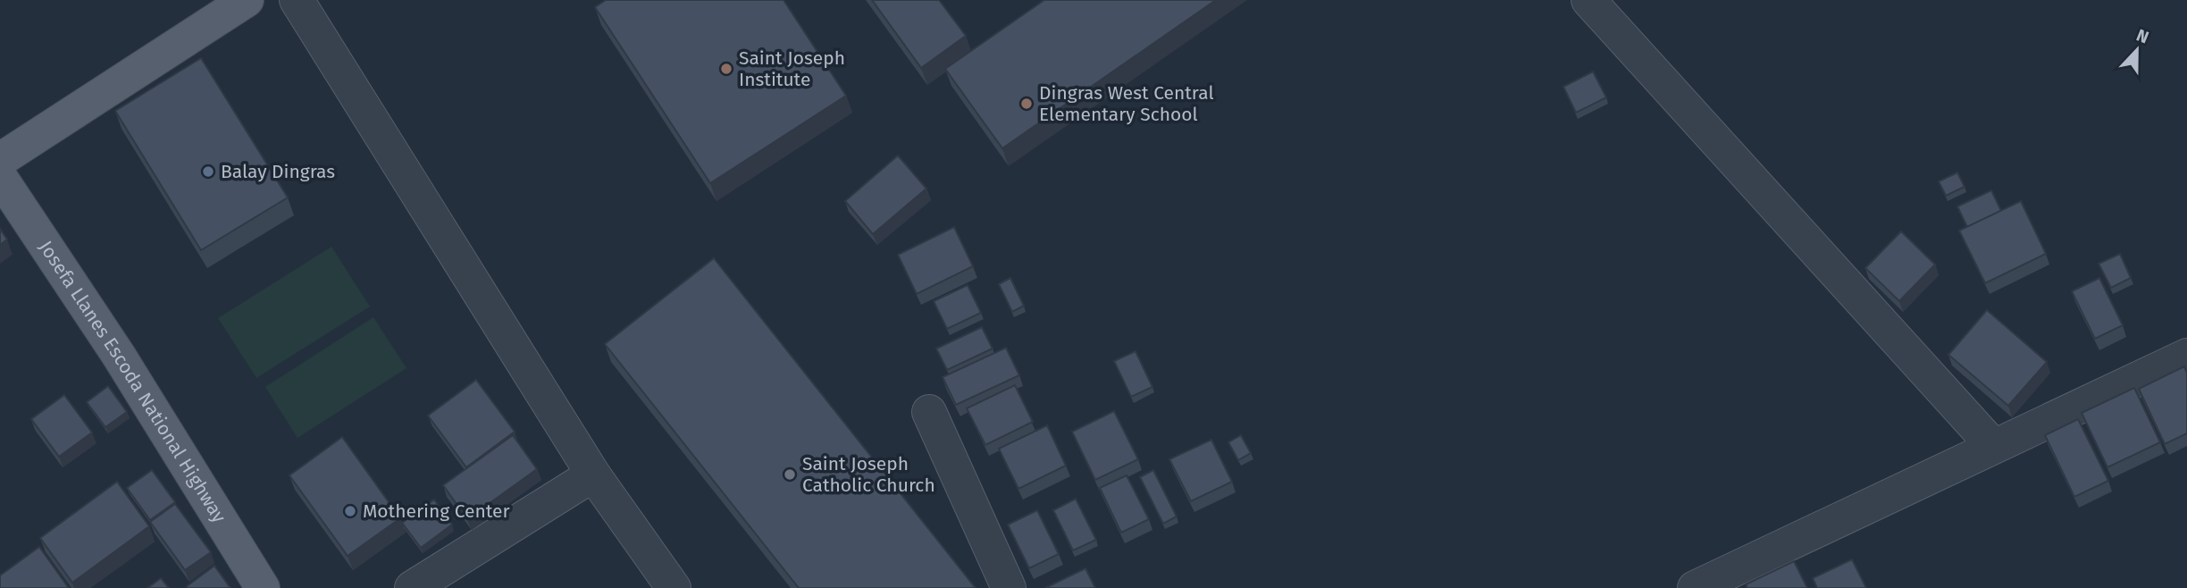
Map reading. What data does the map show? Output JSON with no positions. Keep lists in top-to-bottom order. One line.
{"streets":{"main road":["Josefa Llanes Escoda National Highway"]},"places":["Saint Joseph Institute","Dingras West Central Elementary School","Balay Dingras","Saint Joseph Catholic Church","Mothering Center"],"north":"top"}
